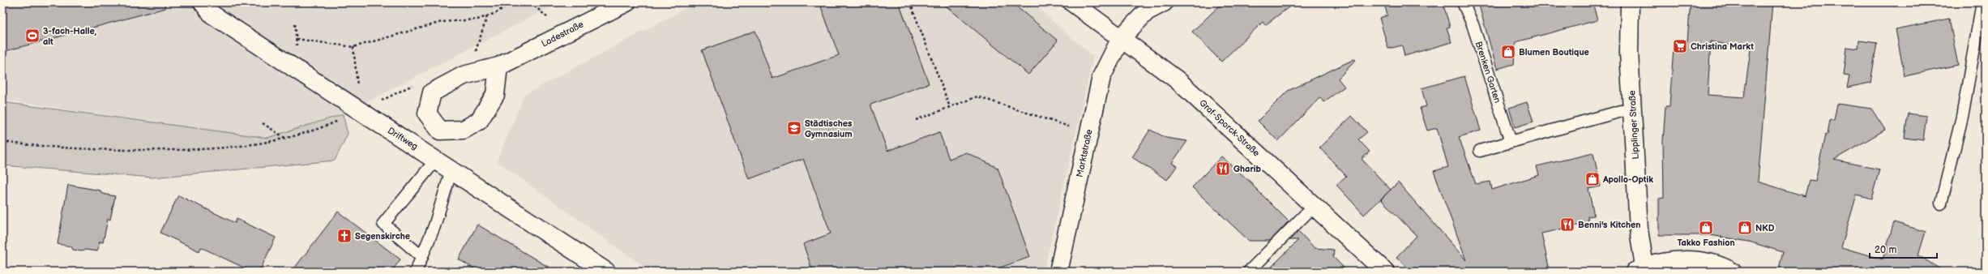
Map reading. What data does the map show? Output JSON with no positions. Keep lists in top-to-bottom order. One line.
{"streets":{"street":["Ladestraße","Lipplinger Straße","Graf-Sporck-Straße","Driftweg","Marktstraße"],"lane":["Brenken Garten"]},"crossings":[["Graf-Sporck-Straße","Marktstraße"]],"places":{"sports":["3-fach-Halle, alt"],"supermarket":["Christina Markt"],"shop":["Blumen Boutique","Apollo-Optik","Takko Fashion","NKD"],"school or university":["Städtisches Gymnasium"],"restaurant":["Gharib","Benni's Kitchen"],"church":["Segenskirche"]},"scale_bar":"20 m"}
